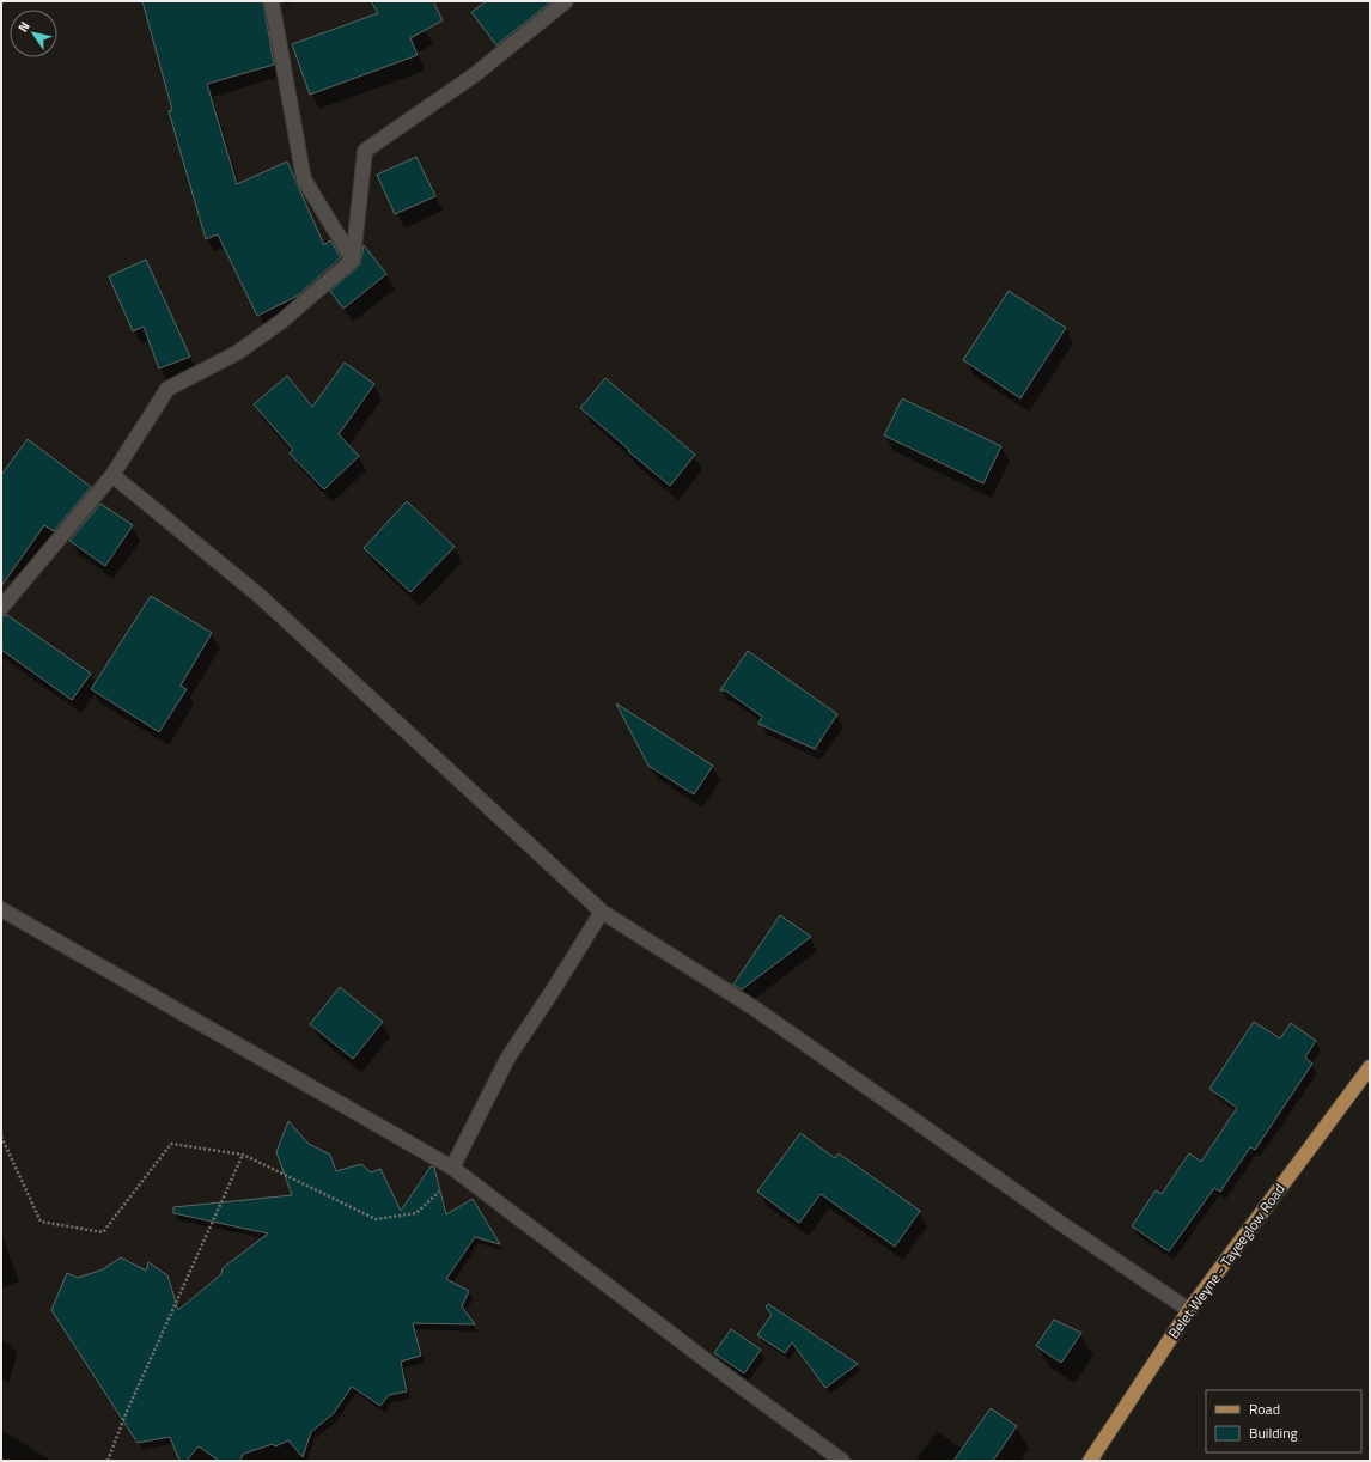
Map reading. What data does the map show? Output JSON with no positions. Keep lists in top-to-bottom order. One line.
{"streets":{"main road":["Belet Weyne - Tayeeglow Road"]},"legend":["Road","Building"],"north":"top left"}
